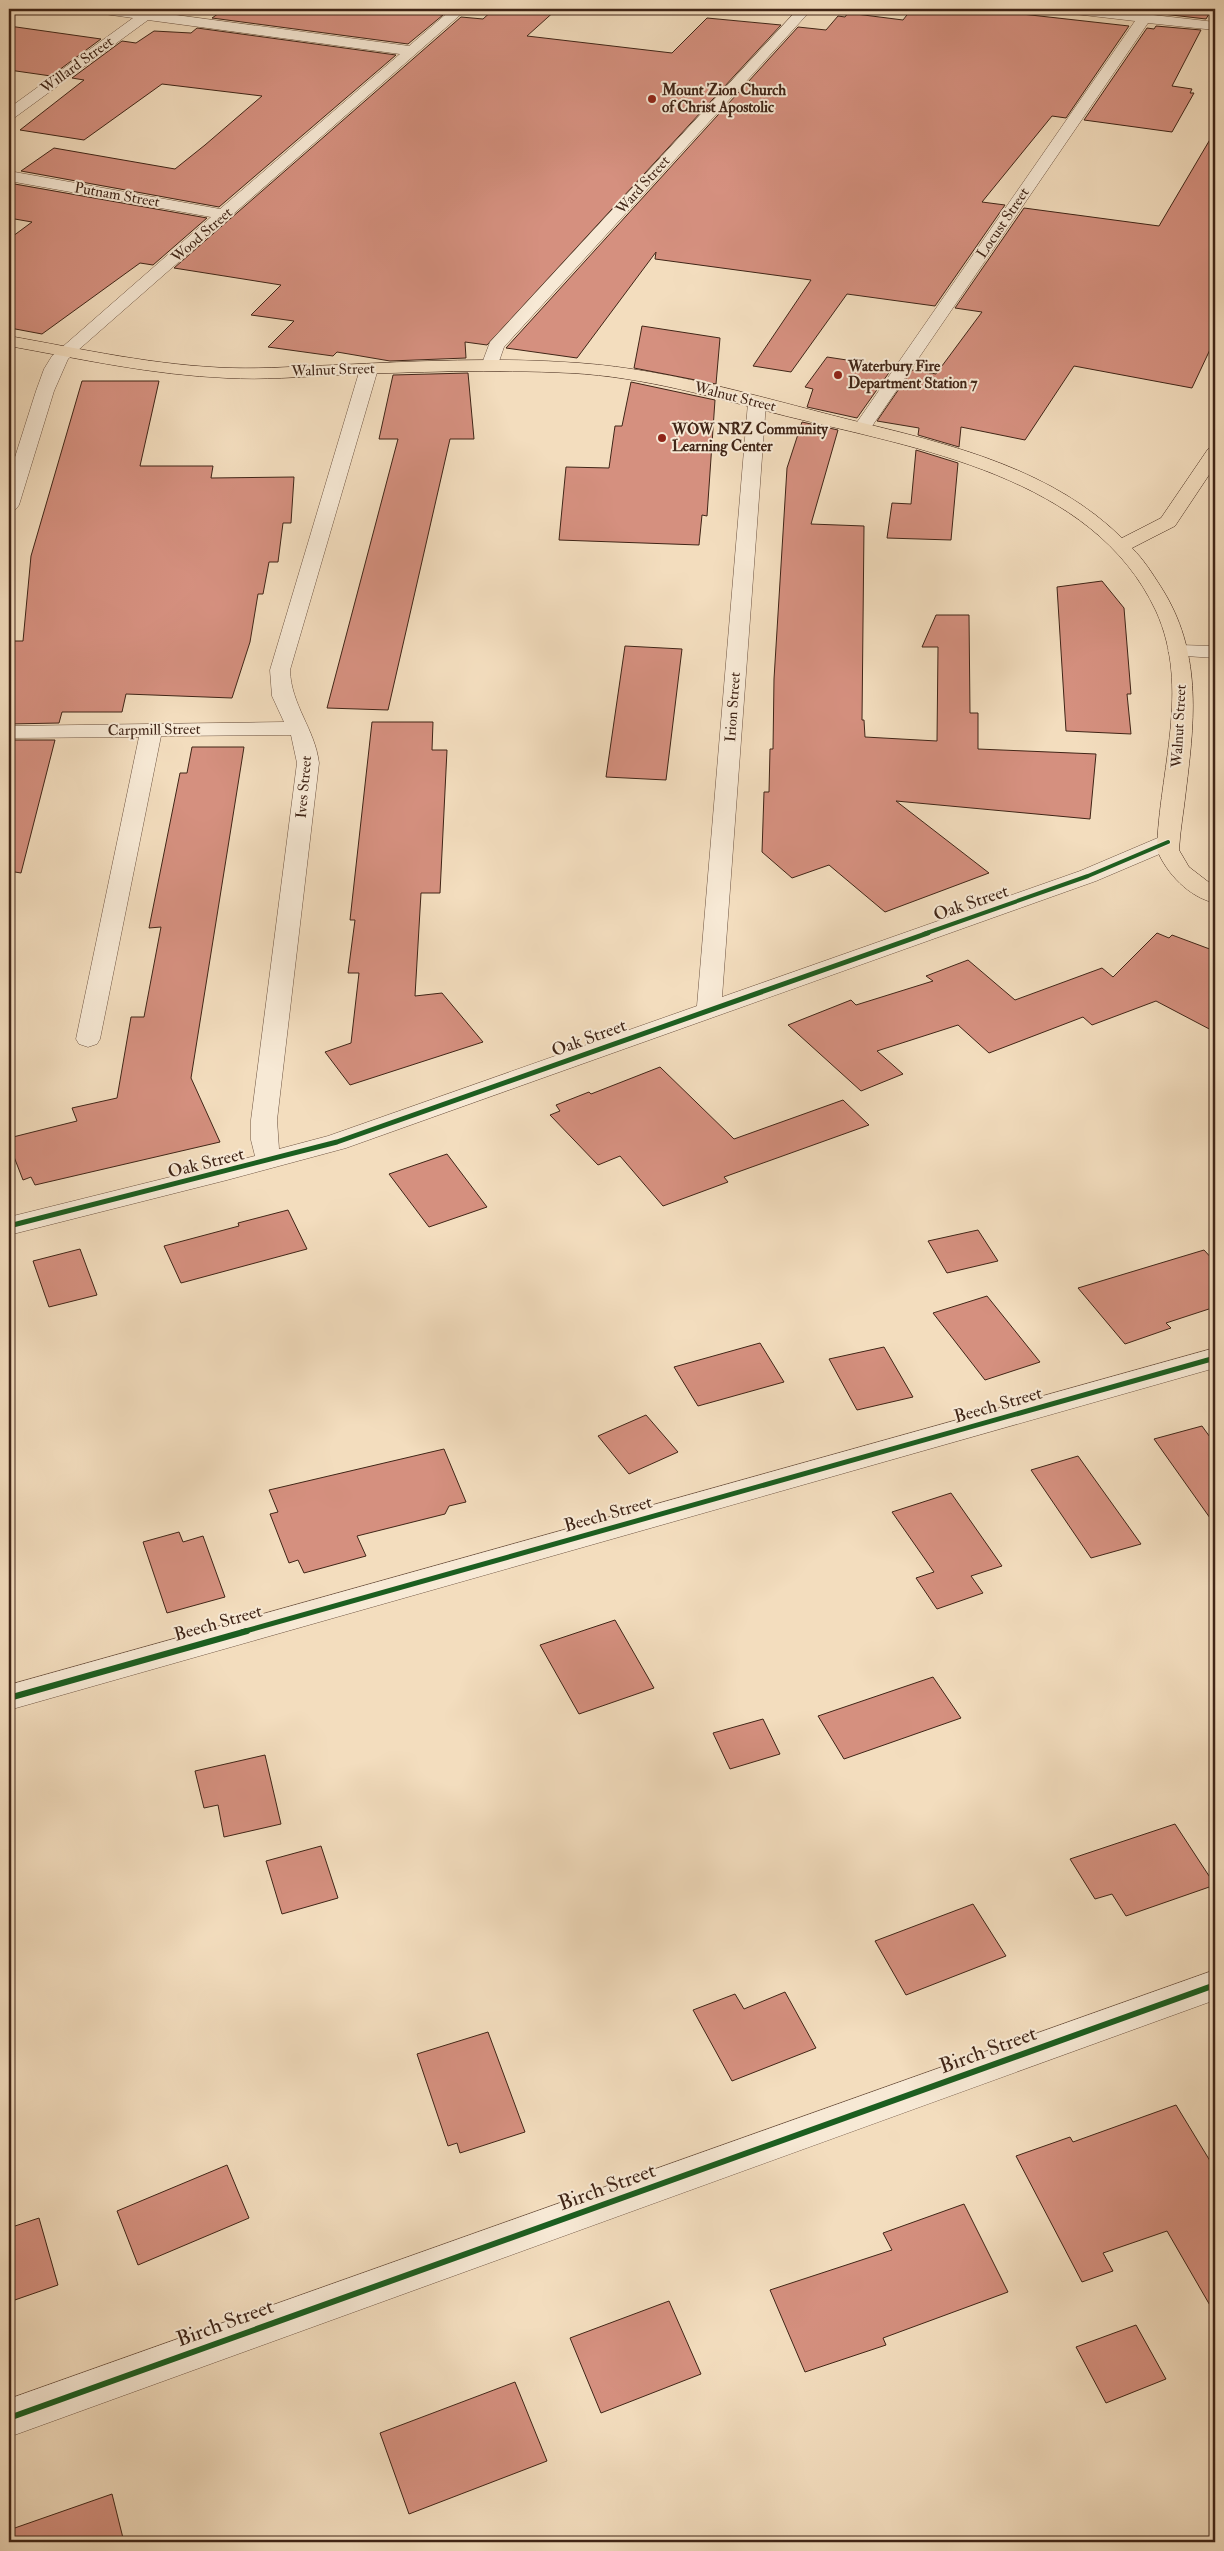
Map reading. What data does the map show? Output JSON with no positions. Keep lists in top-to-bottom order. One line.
{"streets":{"main road":["Walnut Street"],"street":["Willard Street","Ward Street","Putnam Street","Locust Street","Wood Street","Irion Street","Carpmill Street","Ives Street","Oak Street","Beech Street","Birch Street"]},"crossings":[["Ward Street","Walnut Street"],["Putnam Street","Wood Street"],["Locust Street","Walnut Street"],["Wood Street","Walnut Street"],["Walnut Street","Irion Street"],["Walnut Street","Ives Street"],["Walnut Street","Oak Street"],["Irion Street","Oak Street"],["Carpmill Street","Ives Street"],["Ives Street","Oak Street"]],"places":["Mount Zion Church of Christ Apostolic","Waterbury Fire Department Station 7","WOW NRZ Community Learning Center"]}
